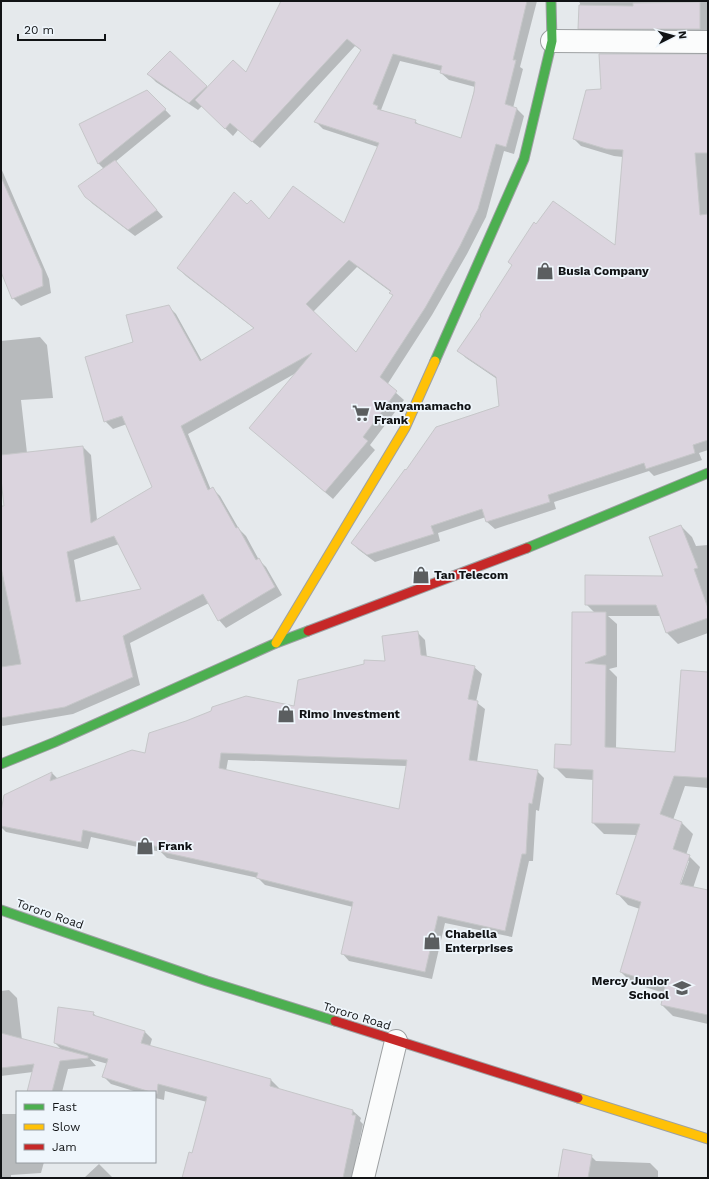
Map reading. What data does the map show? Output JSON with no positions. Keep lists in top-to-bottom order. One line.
{"streets":{"main road":["Tororo Road"]},"places":{"shop":["Busia Company","Tan Telecom","Rimo Investment","Frank","Chabella Enterprises"],"supermarket":["Wanyamamacho Frank"],"school or university":["Mercy Junior School"]},"legend":["Fast","Slow","Jam"],"scale_bar":"20 m","north":"right"}
